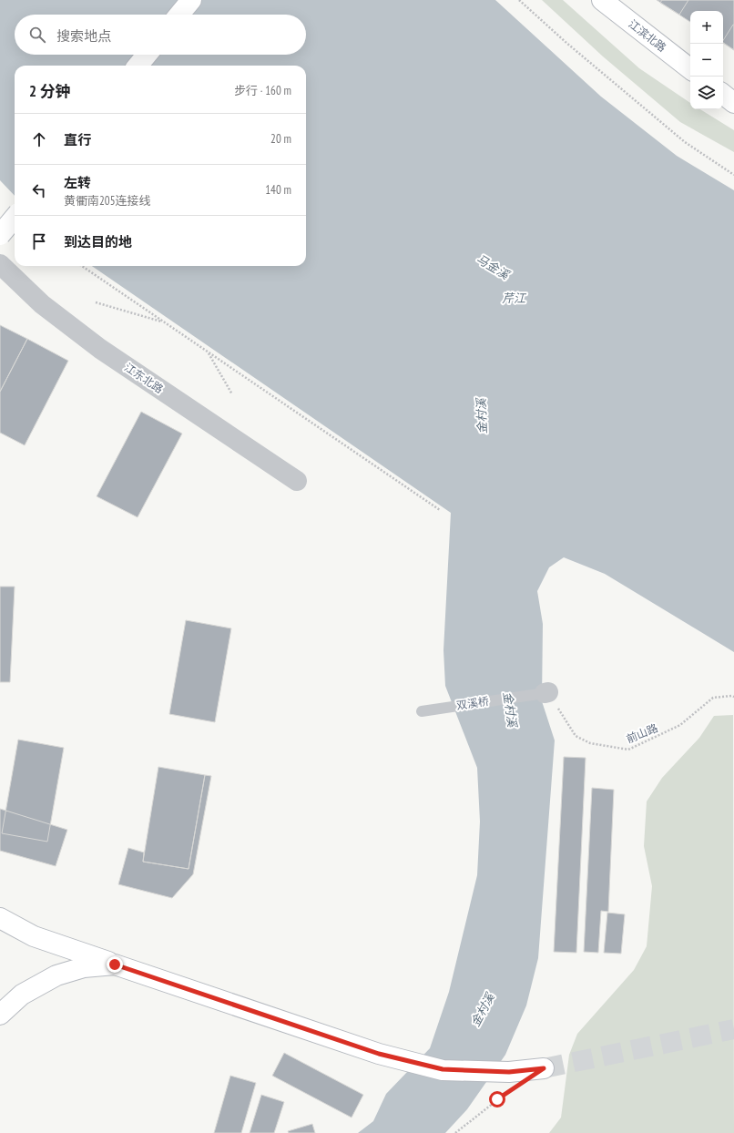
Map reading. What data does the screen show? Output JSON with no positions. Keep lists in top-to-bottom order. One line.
{"streets":{"main road":["江滨北路"],"street":["江东北路"],"lane":["双溪桥"],"path":["前山路"]},"crossings":[["双溪桥","前山路"]],"water":["马金溪","芹江","金村溪"],"page":{"map_buttons":["+","−"],"search":"搜索地点","heading":["2 分钟","步行 · 160 m"],"list":[["直行","20 m"],["左转","黄衢南205连接线","140 m"],"到达目的地"]}}
